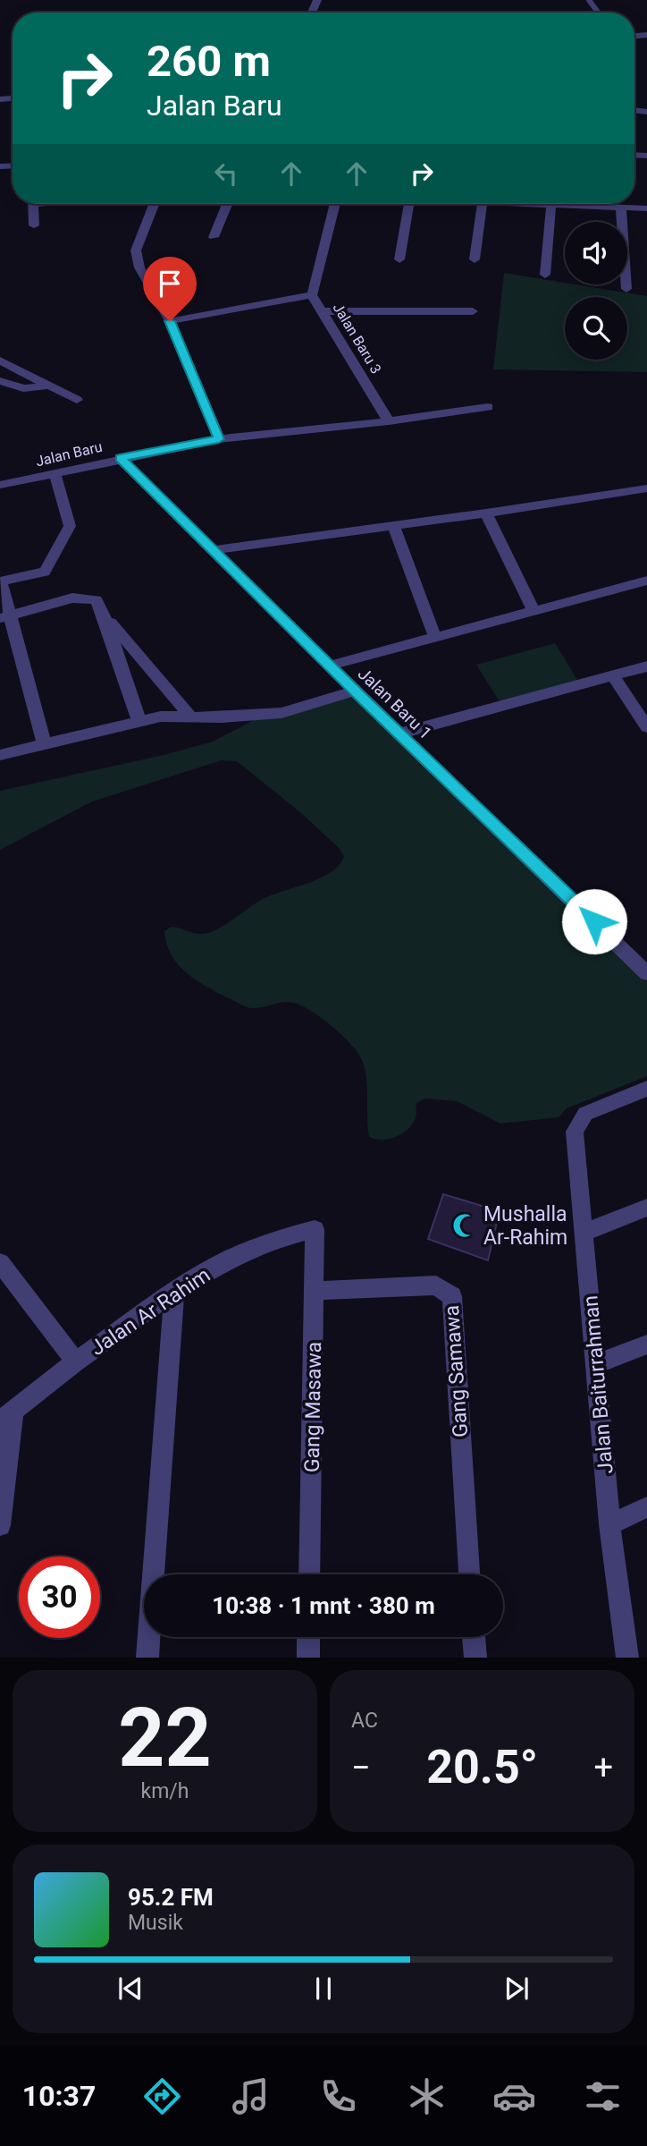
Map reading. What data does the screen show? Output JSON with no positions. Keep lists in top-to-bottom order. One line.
{"streets":{"street":["Jalan Baru 3","Jalan Baru","Jalan Baru 1","Jalan Ar Rahim","Gang Samawa","Jalan Baiturrahman","Gang Masawa"]},"crossings":[["Jalan Baru 3","Jalan Baru"],["Jalan Baru","Jalan Baru 1"],["Jalan Ar Rahim","Gang Masawa"],["Gang Samawa","Gang Masawa"]],"places":{"mosque":["Mushalla Ar-Rahim"]},"page":{"turn":["260 m","Jalan Baru"],"limit":"30","trip":"10:38 · 1 mnt · 380 m","tile":[["22","km/h"],"AC"],"heat":["−","20.5°","+"],"song":["95.2 FM","Musik"],"tabs":"10:37"}}
